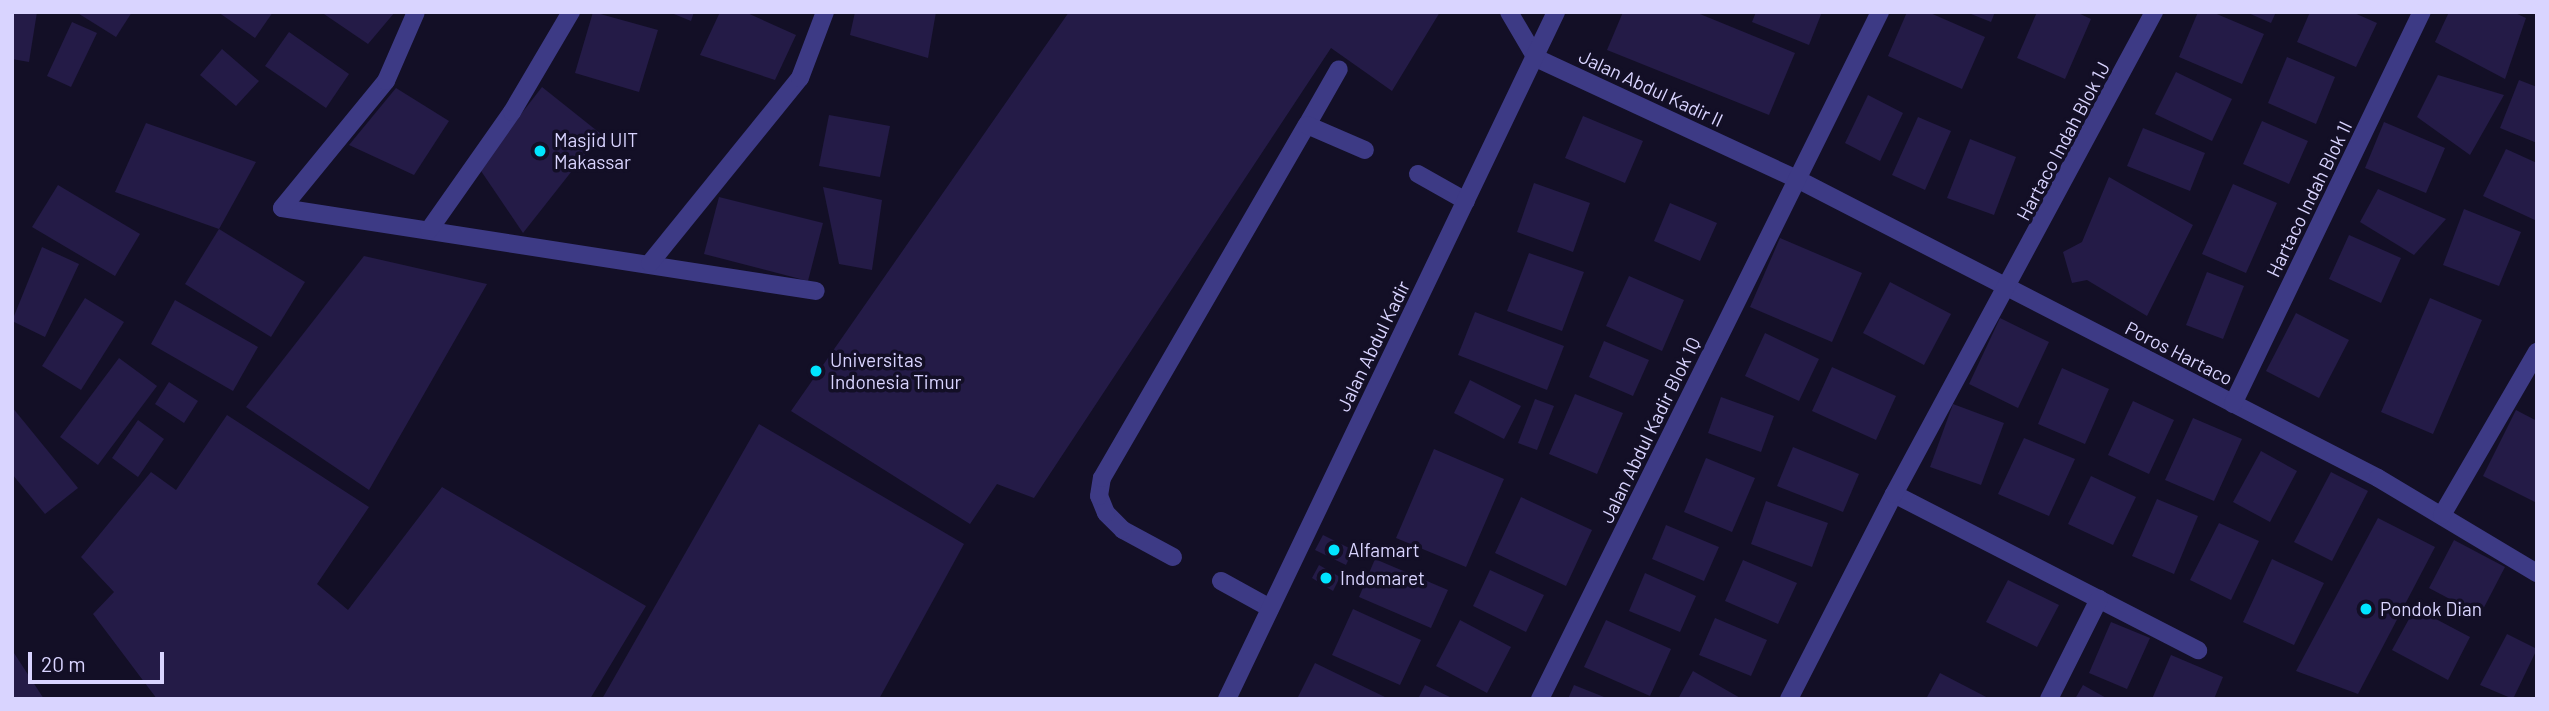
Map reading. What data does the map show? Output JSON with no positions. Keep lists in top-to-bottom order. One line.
{"streets":{"street":["Jalan Abdul Kadir II","Hartaco Indah Blok 1J","Hartaco Indah Blok 1I","Jalan Abdul Kadir","Poros Hartaco","Jalan Abdul Kadir Blok 1Q"]},"crossings":[["Jalan Abdul Kadir II","Jalan Abdul Kadir"],["Jalan Abdul Kadir II","Poros Hartaco"],["Jalan Abdul Kadir II","Jalan Abdul Kadir Blok 1Q"],["Hartaco Indah Blok 1J","Poros Hartaco"],["Hartaco Indah Blok 1I","Poros Hartaco"],["Poros Hartaco","Jalan Abdul Kadir Blok 1Q"]],"places":["Masjid UIT Makassar","Universitas Indonesia Timur","Alfamart","Indomaret","Pondok Dian"],"scale_bar":"20 m"}
